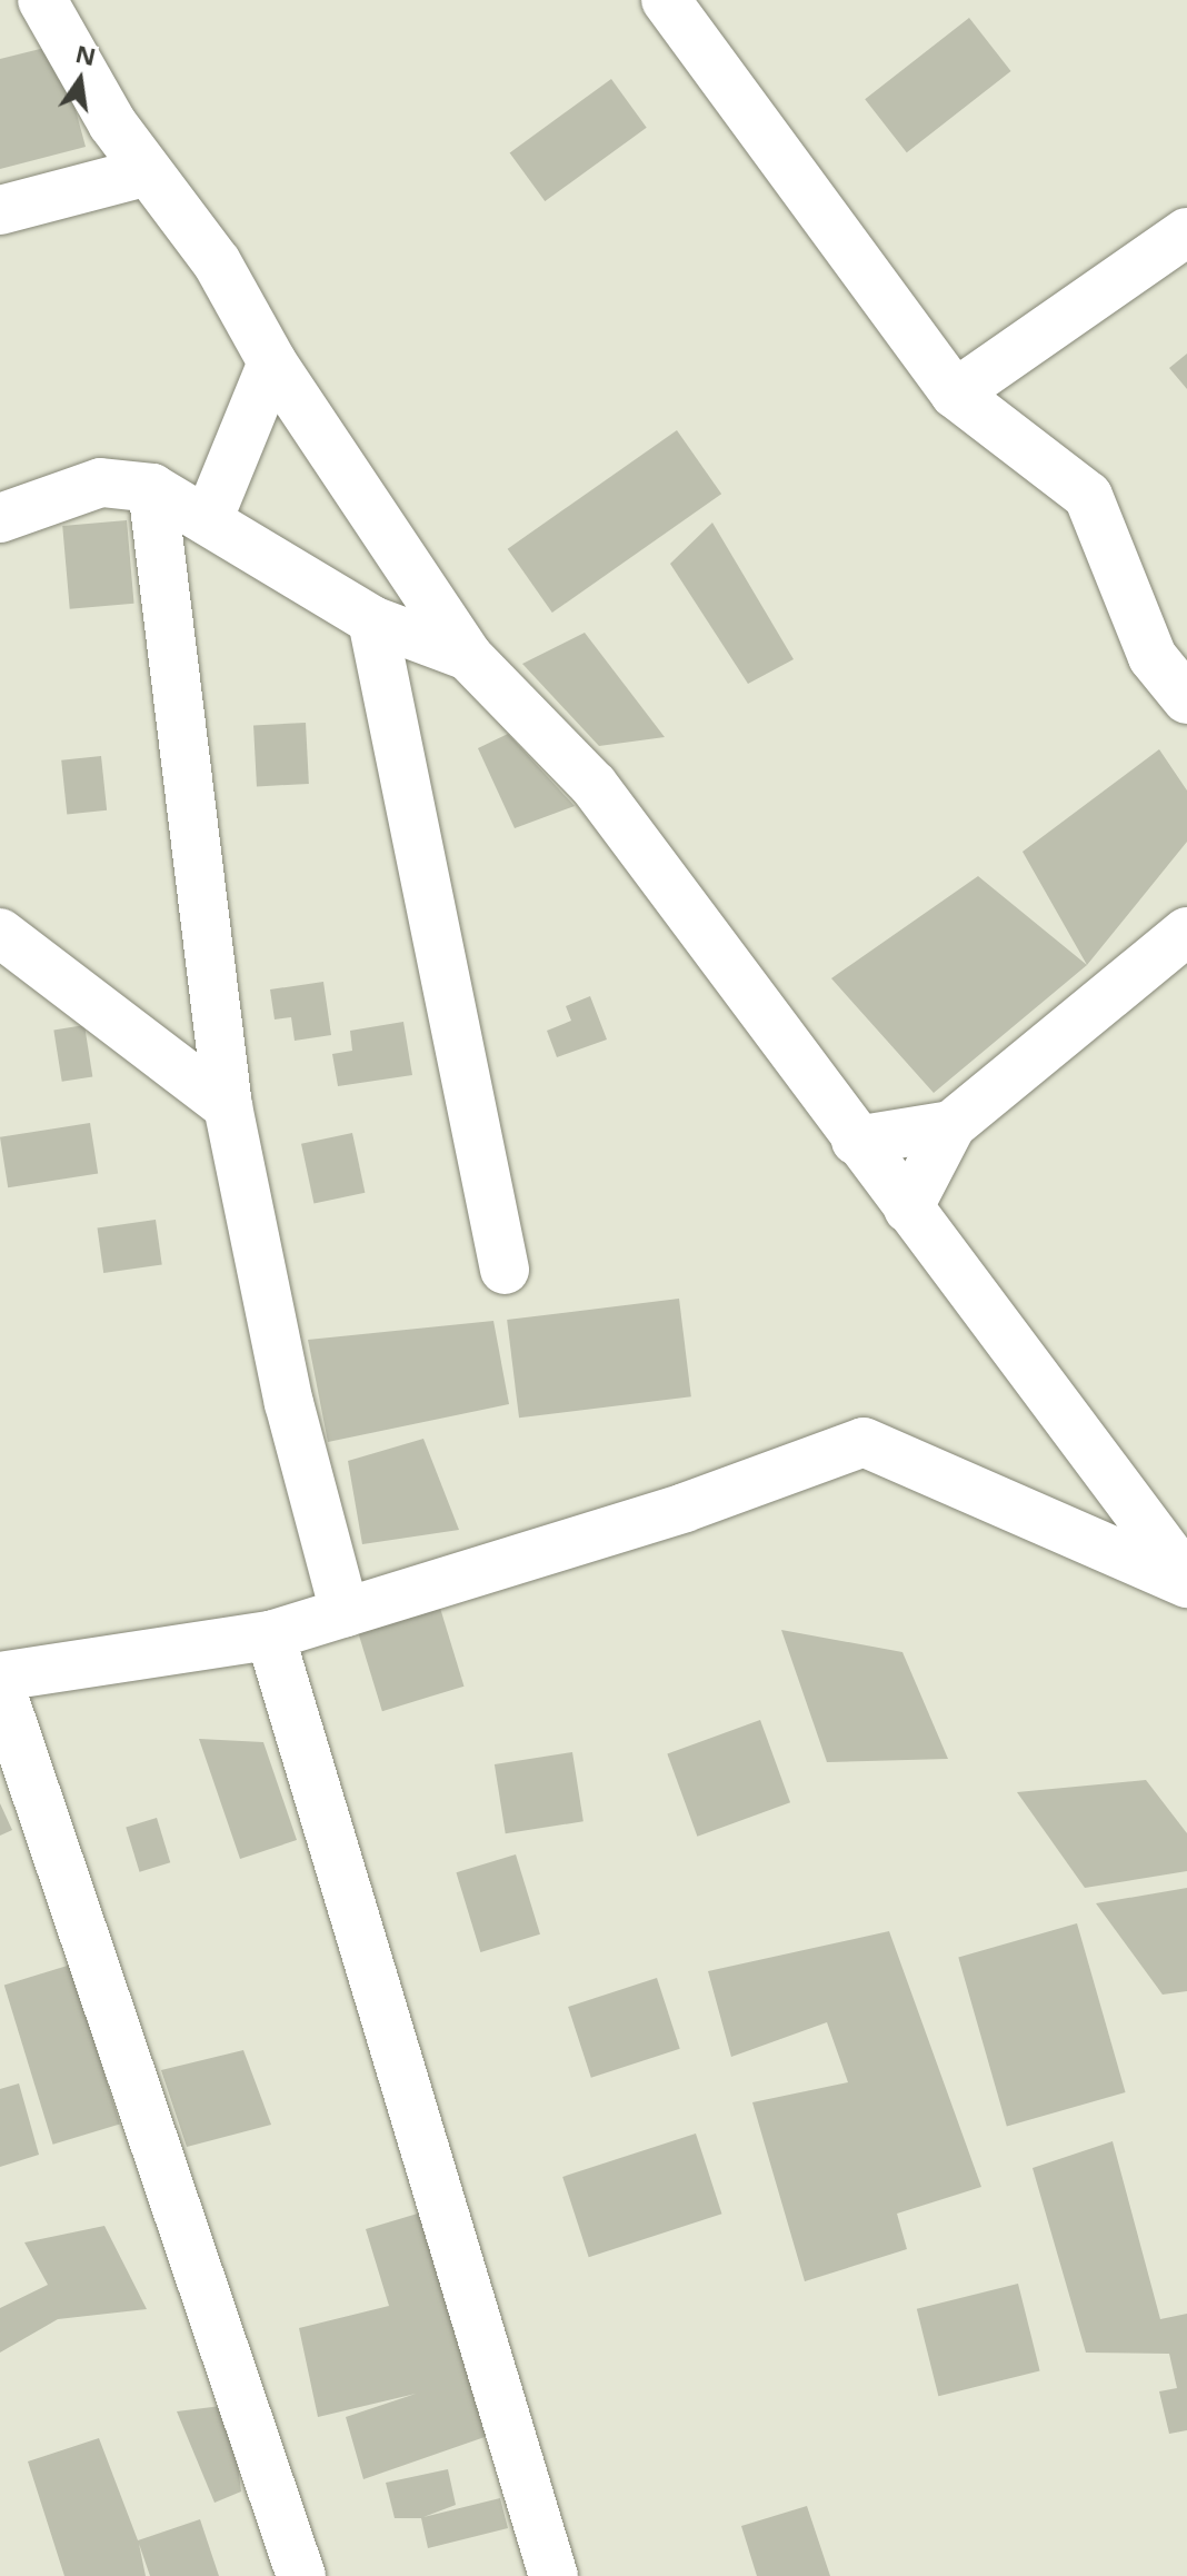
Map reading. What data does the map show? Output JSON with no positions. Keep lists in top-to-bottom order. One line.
{"north":"top"}
